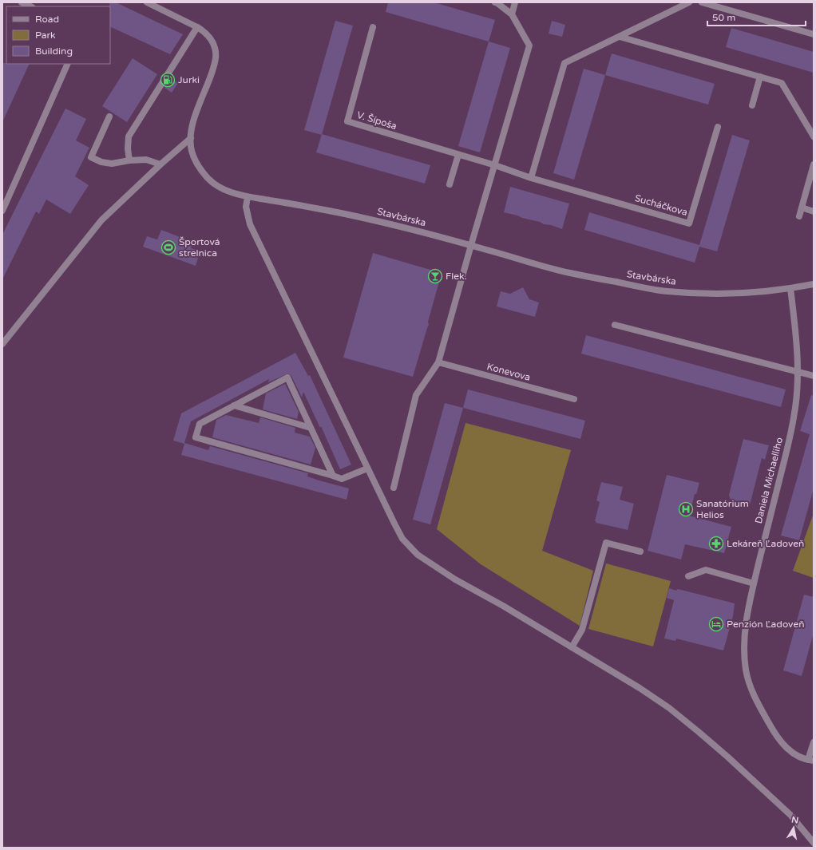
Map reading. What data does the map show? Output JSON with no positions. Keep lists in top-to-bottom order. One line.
{"streets":{"street":["V. Šípoša","Sucháčkova","Stavbárska","Konevova","Daniela Michaelliho"]},"crossings":[["V. Šípoša","Sucháčkova"],["Stavbárska","Daniela Michaelliho"]],"places":{"fuel station":["Jurki"],"sports":["Športová strelnica"],"bar":["Flek."],"hospital":["Sanatórium Helios"],"pharmacy":["Lekáreň Ľadoveň"],"hotel":["Penzión Ľadoveň"]},"legend":["Road","Park","Building"],"scale_bar":"50 m","north":"top"}
